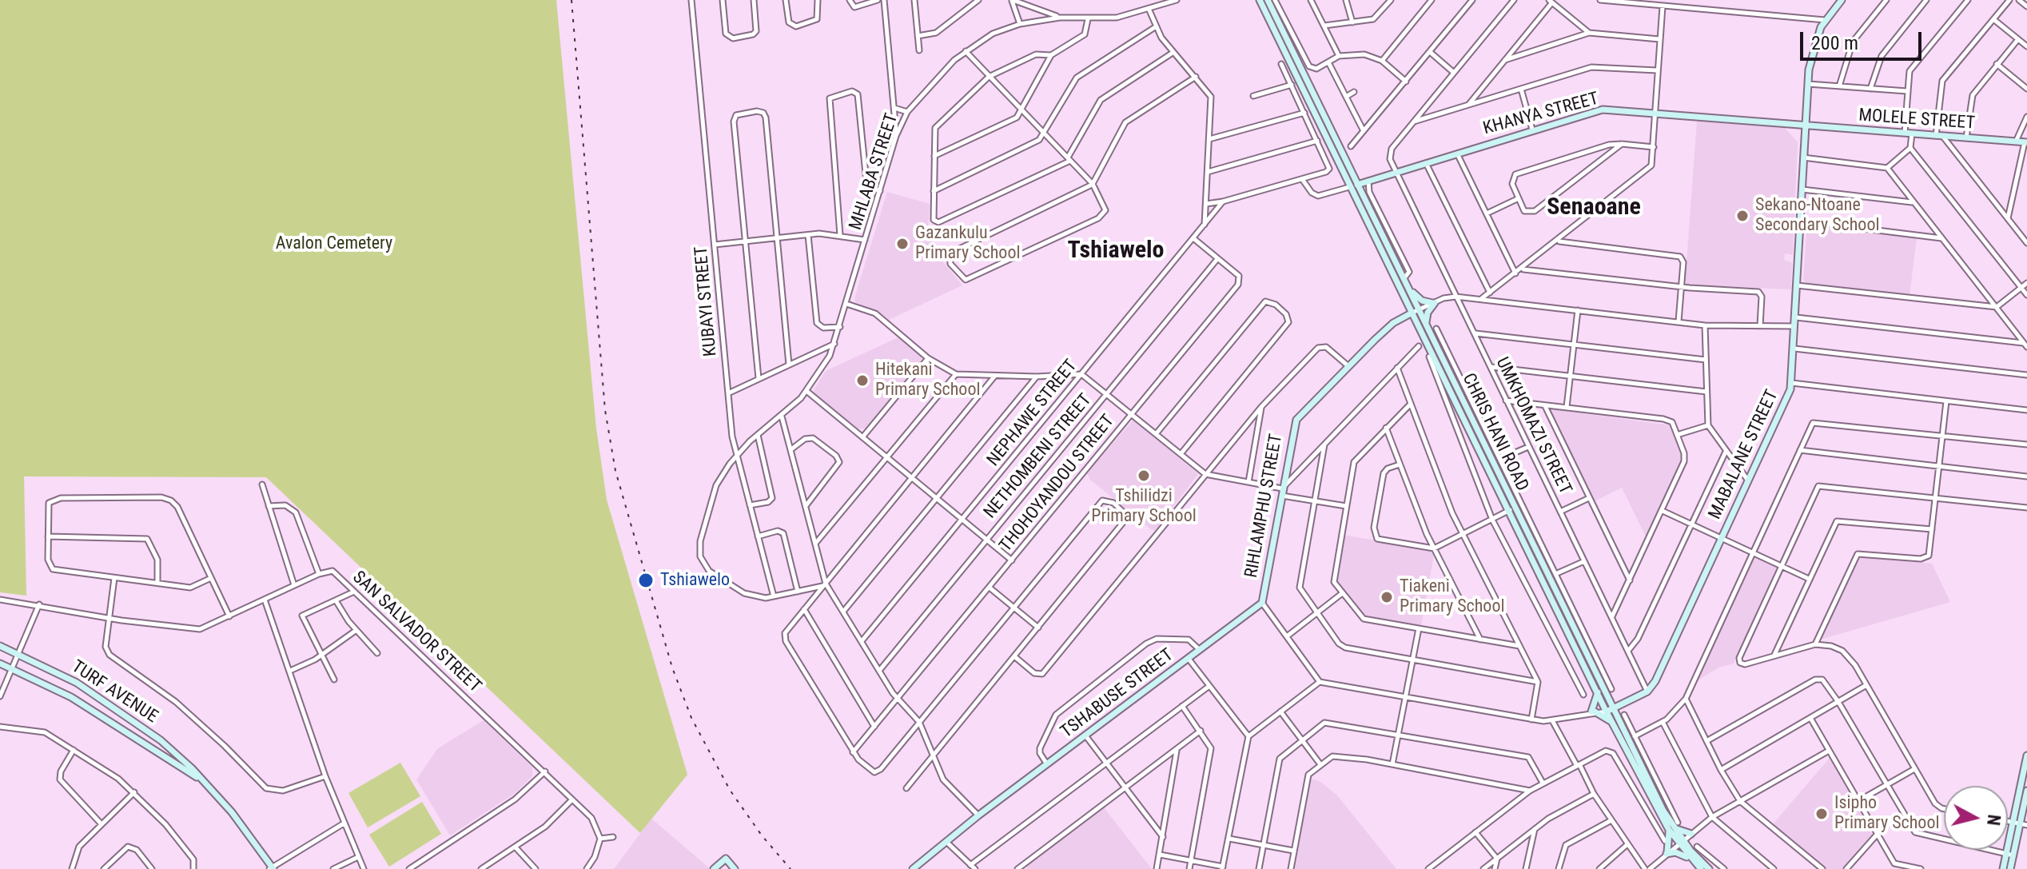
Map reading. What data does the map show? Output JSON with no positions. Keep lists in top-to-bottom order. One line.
{"streets":{"main road":["KHANYA STREET","MOLELE STREET","CHRIS HANI ROAD","MABALANE STREET","RIHLAMPHU STREET","TURF AVENUE","TSHABUSE STREET"],"street":["MHLABA STREET","KUBAYI STREET","NEPHAWE STREET","UMKHOMAZI STREET","NETHOMBENI STREET","THOHOYANDOU STREET","SAN SALVADOR STREET"]},"crossings":[["KHANYA STREET","MOLELE STREET"],["KHANYA STREET","UMKHOMAZI STREET"],["KHANYA STREET","CHRIS HANI ROAD"],["KHANYA STREET","MABALANE STREET"],["MOLELE STREET","MABALANE STREET"],["MHLABA STREET","KUBAYI STREET"],["NEPHAWE STREET","THOHOYANDOU STREET"],["UMKHOMAZI STREET","MABALANE STREET"],["CHRIS HANI ROAD","RIHLAMPHU STREET"],["NETHOMBENI STREET","THOHOYANDOU STREET"],["RIHLAMPHU STREET","TSHABUSE STREET"]],"districts":["Senaoane","Tshiawelo"],"parks":["Avalon Cemetery"],"places":["Sekano-Ntoane Secondary School","Gazankulu Primary School","Hitekani Primary School","Tshilidzi Primary School","Tshiawelo","Tiakeni Primary School","Isipho Primary School"],"scale_bar":"200 m","north":"right"}
